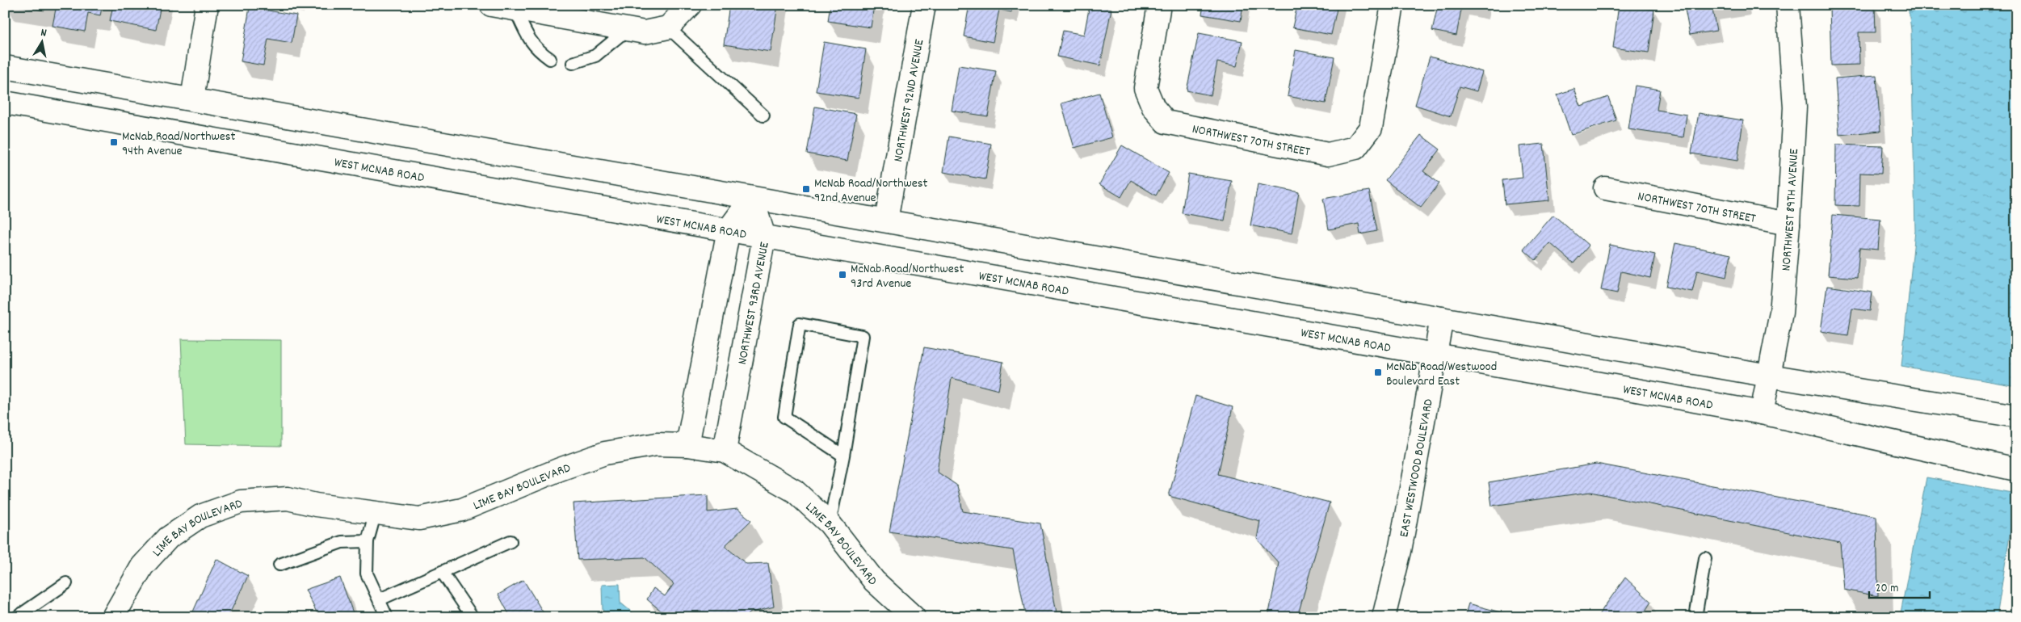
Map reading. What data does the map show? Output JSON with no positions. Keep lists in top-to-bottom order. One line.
{"streets":{"main road":["NORTHWEST 92ND AVENUE","NORTHWEST 70TH STREET","WEST MCNAB ROAD","NORTHWEST 89TH AVENUE","NORTHWEST 93RD AVENUE","EAST WESTWOOD BOULEVARD","LIME BAY BOULEVARD"]},"crossings":[["NORTHWEST 70TH STREET","NORTHWEST 89TH AVENUE"],["WEST MCNAB ROAD","NORTHWEST 89TH AVENUE"],["WEST MCNAB ROAD","NORTHWEST 93RD AVENUE"],["WEST MCNAB ROAD","EAST WESTWOOD BOULEVARD"],["NORTHWEST 93RD AVENUE","LIME BAY BOULEVARD"]],"places":{"transit":["McNab Road/Northwest 94th Avenue","McNab Road/Northwest 92nd Avenue","McNab Road/Northwest 93rd Avenue","McNab Road/Westwood Boulevard East"]},"scale_bar":"20 m","north":"top"}
